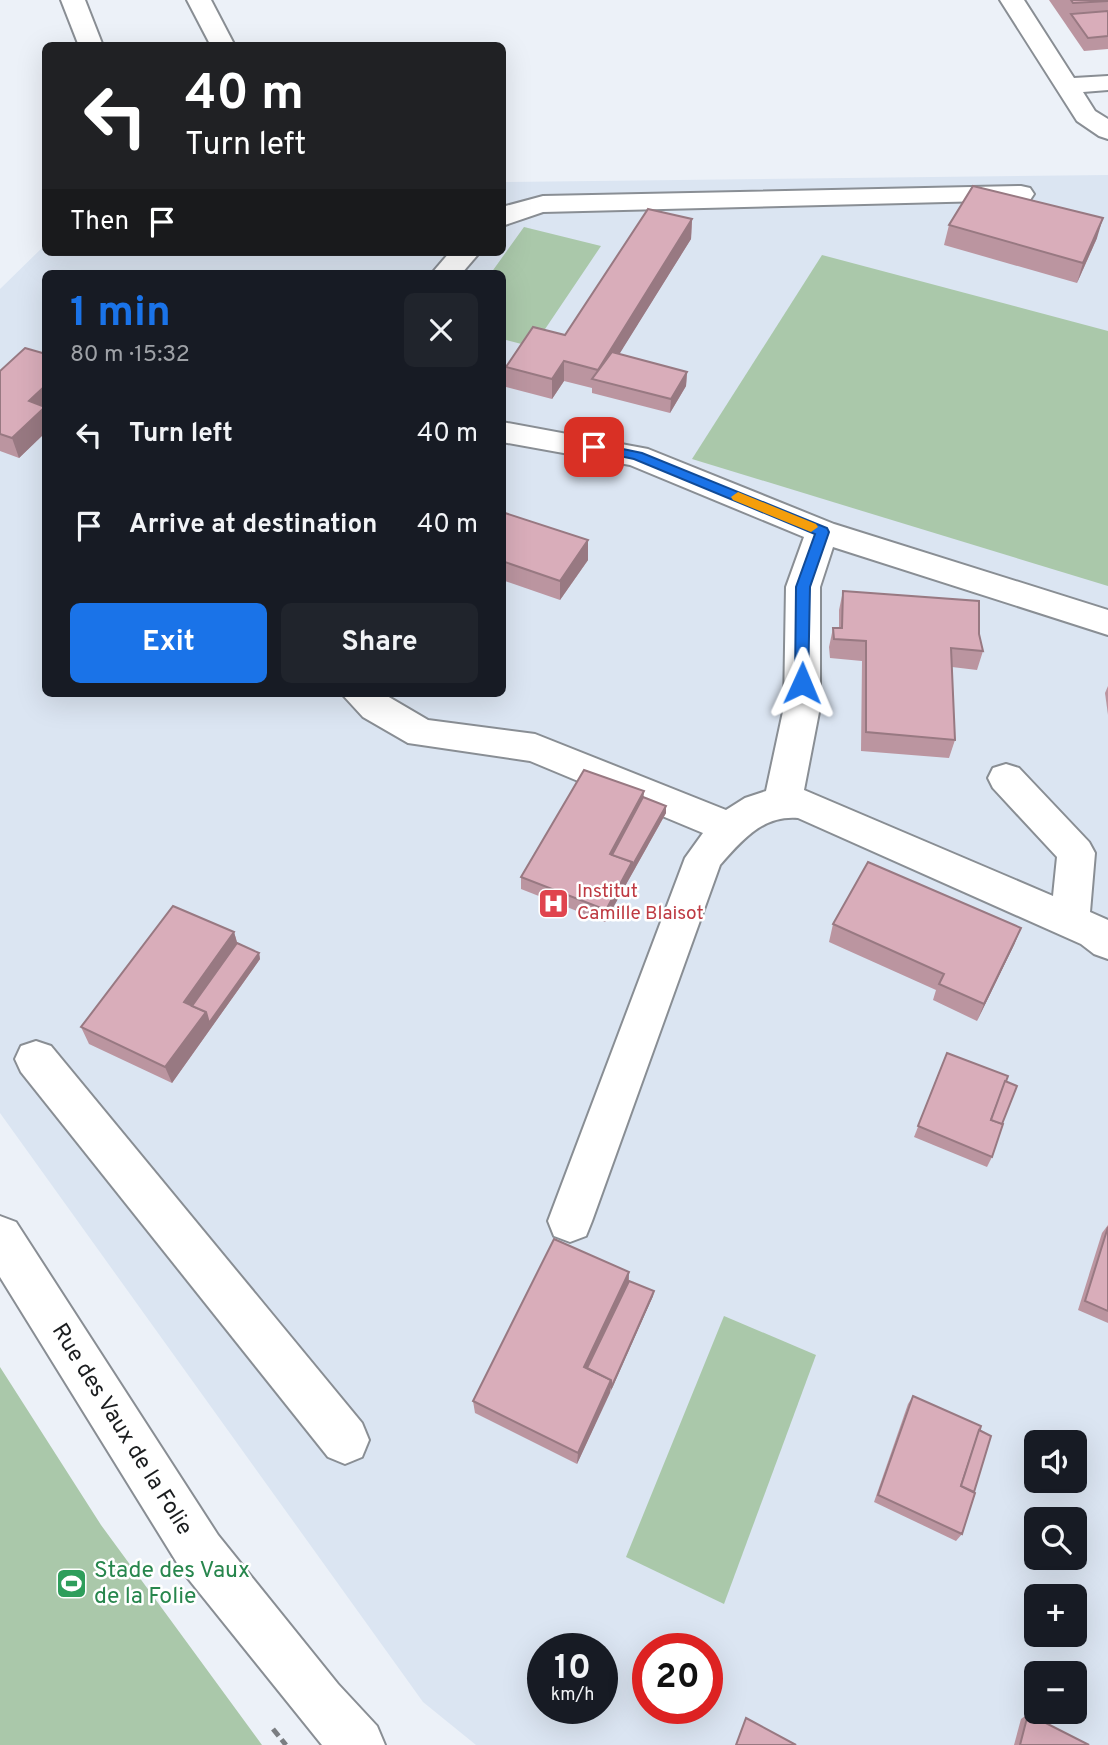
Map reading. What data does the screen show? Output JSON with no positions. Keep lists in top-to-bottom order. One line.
{"streets":{"street":["Rue des Vaux de la Folie"]},"places":{"hospital":["Institut Camille Blaisot"],"sports":["Stade des Vaux de la Folie"]},"page":{"turn":["40 m","Turn left"],"then":"Then","heading":["1 min","80 m · 15:32"],"list":[{"name":"Turn left","value":"40 m"},{"name":"Arrive at destination","value":"40 m"}],"buttons":["Exit","Share"],"map_buttons":["+","−"],"speed":"10 km/h","limit":"20"}}
